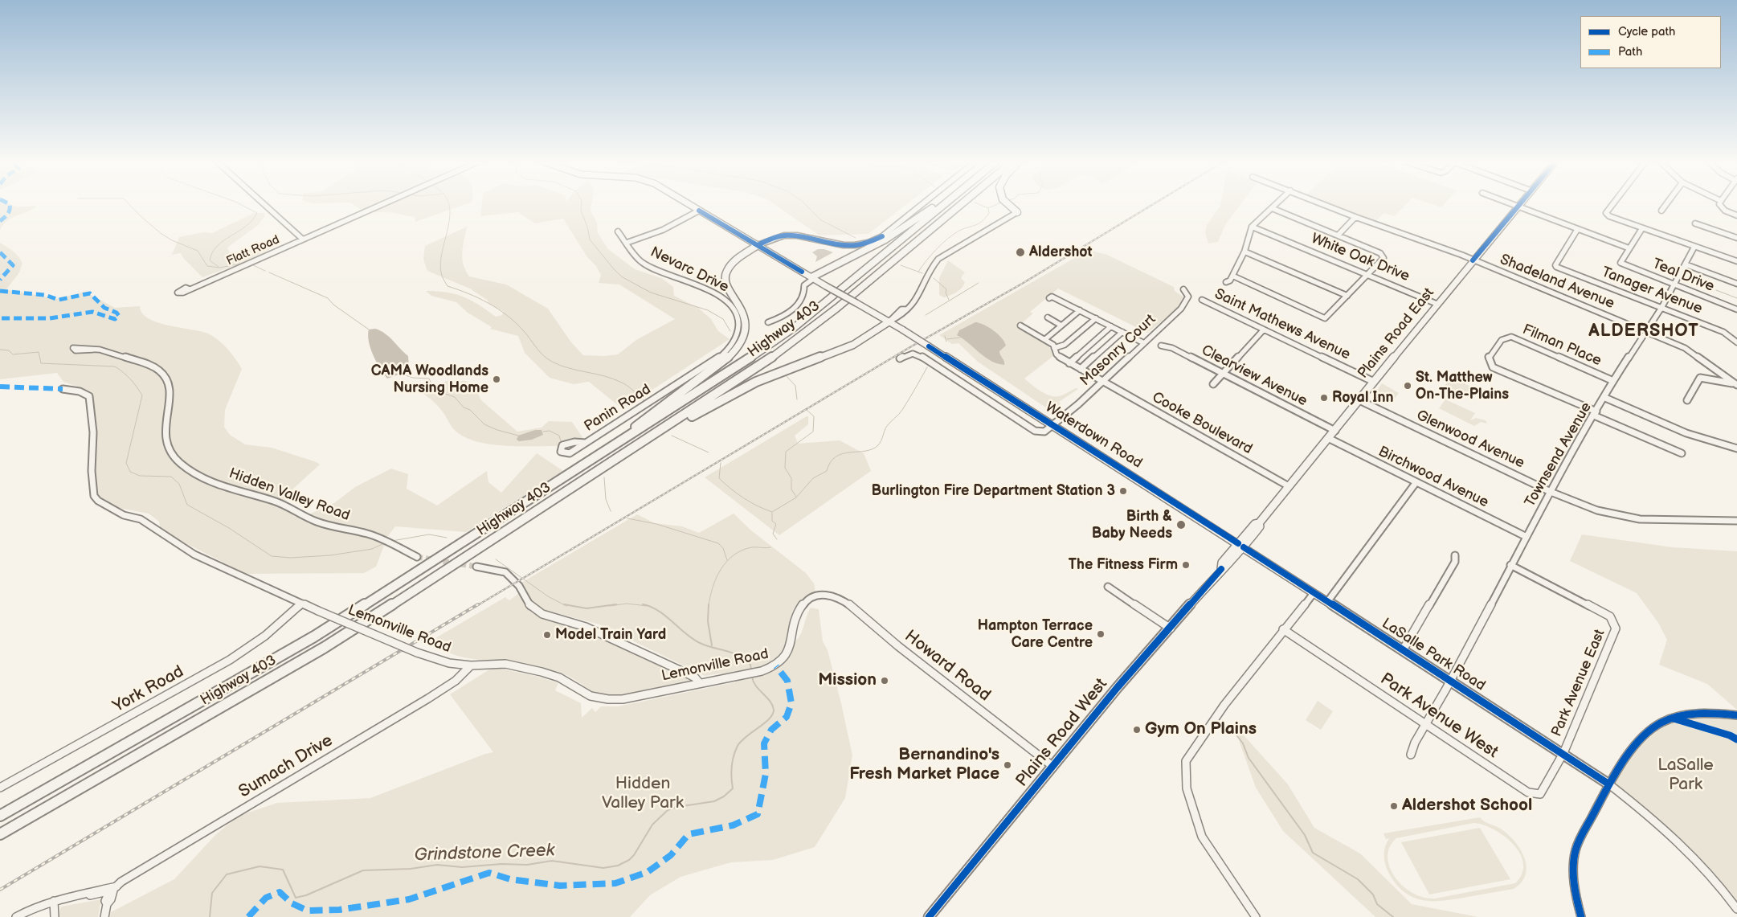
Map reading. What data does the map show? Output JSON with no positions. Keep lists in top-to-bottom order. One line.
{"streets":{"highway":["Highway 403"],"main road":["Plains Road East","Waterdown Road","LaSalle Park Road","Plains Road West"],"street":["Flatt Road","White Oak Drive","Nevarc Drive","Teal Drive","Shadeland Avenue","Tanager Avenue","Saint Mathews Avenue","Filman Place","Masonry Court","Clearview Avenue","Panin Road","Cooke Boulevard","Glenwood Avenue","Townsend Avenue","Birchwood Avenue","Hidden Valley Road","Lemonville Road","Howard Road","Park Avenue East","York Road","Park Avenue West","Sumach Drive"]},"crossings":[["White Oak Drive","Plains Road East"],["Nevarc Drive","Panin Road"],["Teal Drive","Townsend Avenue"],["Shadeland Avenue","Plains Road East"],["Shadeland Avenue","Townsend Avenue"],["Tanager Avenue","Townsend Avenue"],["Saint Mathews Avenue","Plains Road East"],["Plains Road East","Clearview Avenue"],["Plains Road East","Cooke Boulevard"],["Plains Road East","Waterdown Road"],["Plains Road East","Glenwood Avenue"],["Plains Road East","Birchwood Avenue"],["Plains Road East","LaSalle Park Road"],["Plains Road East","Plains Road West"],["Filman Place","Townsend Avenue"],["Masonry Court","Cooke Boulevard"],["Masonry Court","Waterdown Road"],["Waterdown Road","LaSalle Park Road"],["Waterdown Road","Plains Road West"],["Glenwood Avenue","Townsend Avenue"],["Townsend Avenue","Birchwood Avenue"],["Townsend Avenue","LaSalle Park Road"],["Townsend Avenue","Park Avenue East"],["Townsend Avenue","Park Avenue West"],["Lemonville Road","Howard Road"],["Lemonville Road","York Road"],["Lemonville Road","Sumach Drive"],["LaSalle Park Road","Park Avenue East"],["LaSalle Park Road","Park Avenue West"],["LaSalle Park Road","Plains Road West"],["Howard Road","Plains Road West"],["Park Avenue East","Park Avenue West"]],"districts":["ALDERSHOT"],"water":["Grindstone Creek"],"parks":["LaSalle Park","Hidden Valley Park"],"places":["Aldershot","CAMA Woodlands Nursing Home","St. Matthew On-The-Plains","Royal Inn","Burlington Fire Department Station 3","Birth & Baby Needs","The Fitness Firm","Hampton Terrace Care Centre","Model Train Yard","Mission","Gym On Plains","Bernandino's Fresh Market Place","Aldershot School"],"legend":["Cycle path","Path"]}
